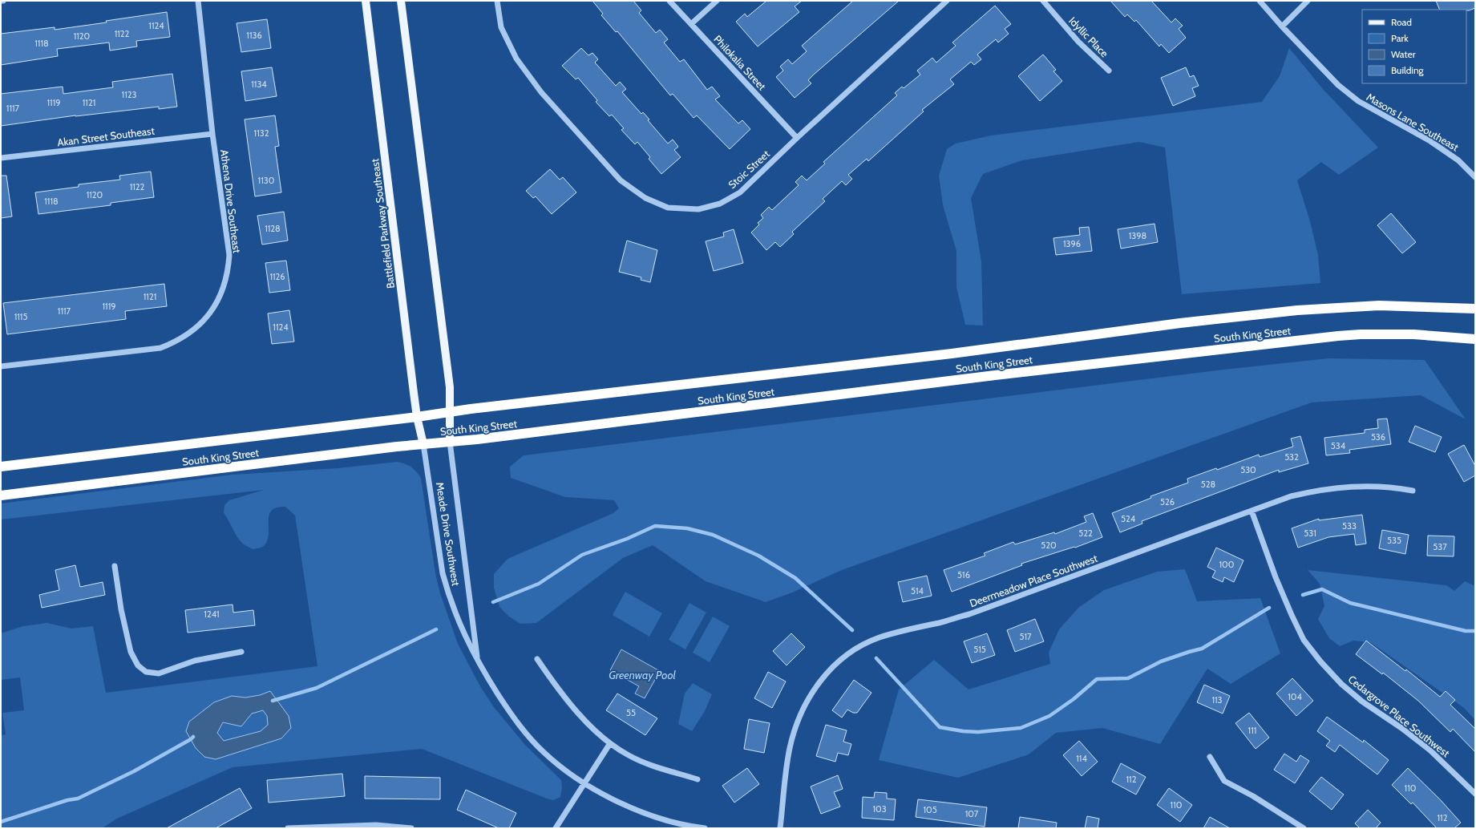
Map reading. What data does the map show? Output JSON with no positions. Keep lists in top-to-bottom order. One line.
{"streets":{"highway":["South King Street"],"main road":["Battlefield Parkway Southeast"],"street":["Idyllic Place","Philokalia Street","Masons Lane Southeast","Akan Street Southeast","Stoic Street","Athena Drive Southeast","Meade Drive Southwest","Deermeadow Place Southwest","Cedargrove Place Southwest"]},"crossings":[["Philokalia Street","Stoic Street"],["Akan Street Southeast","Athena Drive Southeast"],["Battlefield Parkway Southeast","South King Street"],["Battlefield Parkway Southeast","Meade Drive Southwest"],["South King Street","Meade Drive Southwest"],["Deermeadow Place Southwest","Cedargrove Place Southwest"]],"water":["Greenway Pool"],"house_numbers":["1124","1122","1136","1120","1118","1134","1123","1119","1121","1117","1132","1130","1122","1120","1118","1128","1398","1396","1126","1121","1119","1117","1115","1124","536","534","532","530","528","526","524","533","522","531","535","520","537","100","516","514","1241","517","515","104","113","55","111","114","112","110","110","103","105","107","112"],"legend":["Road","Park","Water","Building"]}
